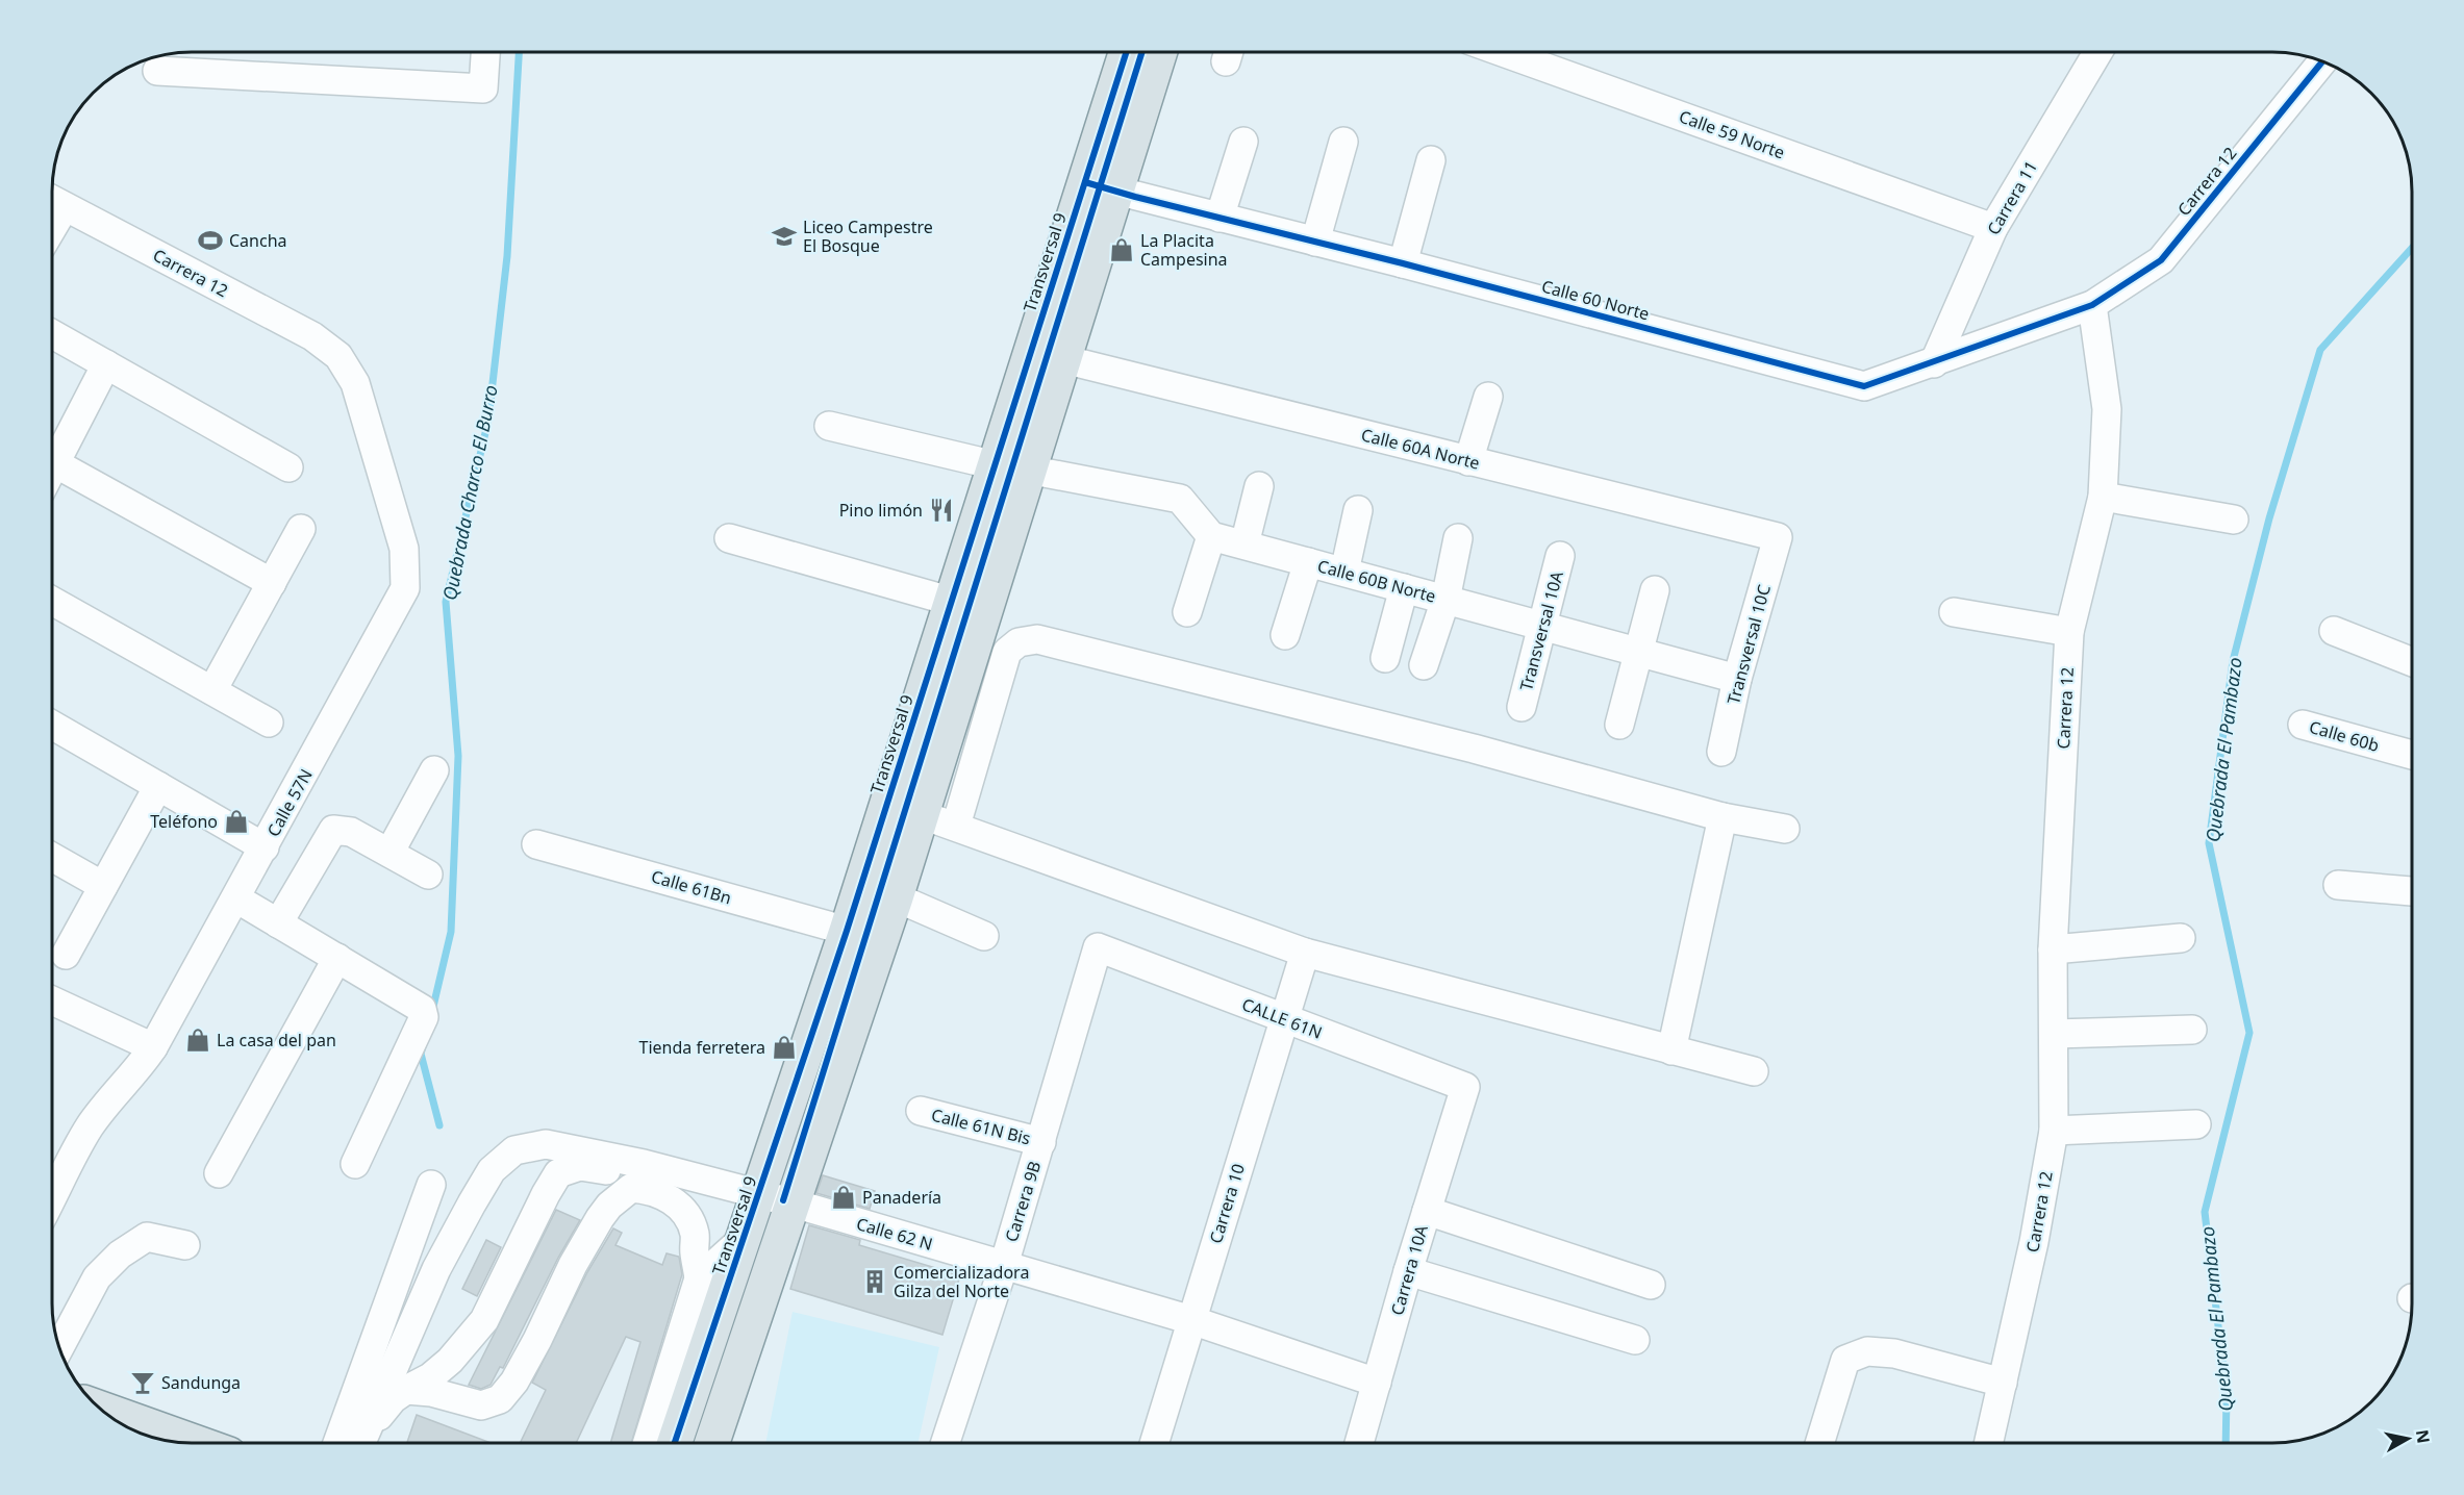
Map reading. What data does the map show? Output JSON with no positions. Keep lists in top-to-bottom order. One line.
{"streets":{"main road":["Transversal 9"],"street":["Calle 59 Norte","Carrera 12","Carrera 11","Calle 60 Norte","Calle 60A Norte","Calle 60B Norte","Transversal 10A","Transversal 10C","Calle 60b","Calle 57N","Calle 61Bn","CALLE 61N","Calle 61N Bis","Carrera 9B","Carrera 10","Calle 62 N","Carrera 10A"]},"crossings":[["Calle 59 Norte","Carrera 11"],["Carrera 12","Calle 60 Norte"],["Carrera 12","Calle 57N"],["Carrera 11","Calle 60 Norte"],["Transversal 9","Calle 60 Norte"],["Transversal 9","Calle 60A Norte"],["Transversal 9","Calle 61Bn"],["Transversal 9","Calle 62 N"],["Calle 60A Norte","Transversal 10C"],["Calle 60B Norte","Transversal 10A"],["Calle 60B Norte","Transversal 10C"],["CALLE 61N","Carrera 9B"],["CALLE 61N","Carrera 10"],["CALLE 61N","Carrera 10A"],["Calle 61N Bis","Carrera 9B"],["Carrera 9B","Calle 62 N"],["Carrera 10","Calle 62 N"],["Calle 62 N","Carrera 10A"]],"water":["Quebrada Charco El Burro","Quebrada El Pambazo"],"places":{"school or university":["Liceo Campestre El Bosque"],"sports":["Cancha"],"shop":["La Placita Campesina","Teléfono","La casa del pan","Tienda ferretera","Panadería"],"restaurant":["Pino limón"],"building":["Comercializadora Gilza del Norte"],"bar":["Sandunga"]},"north":"right"}
